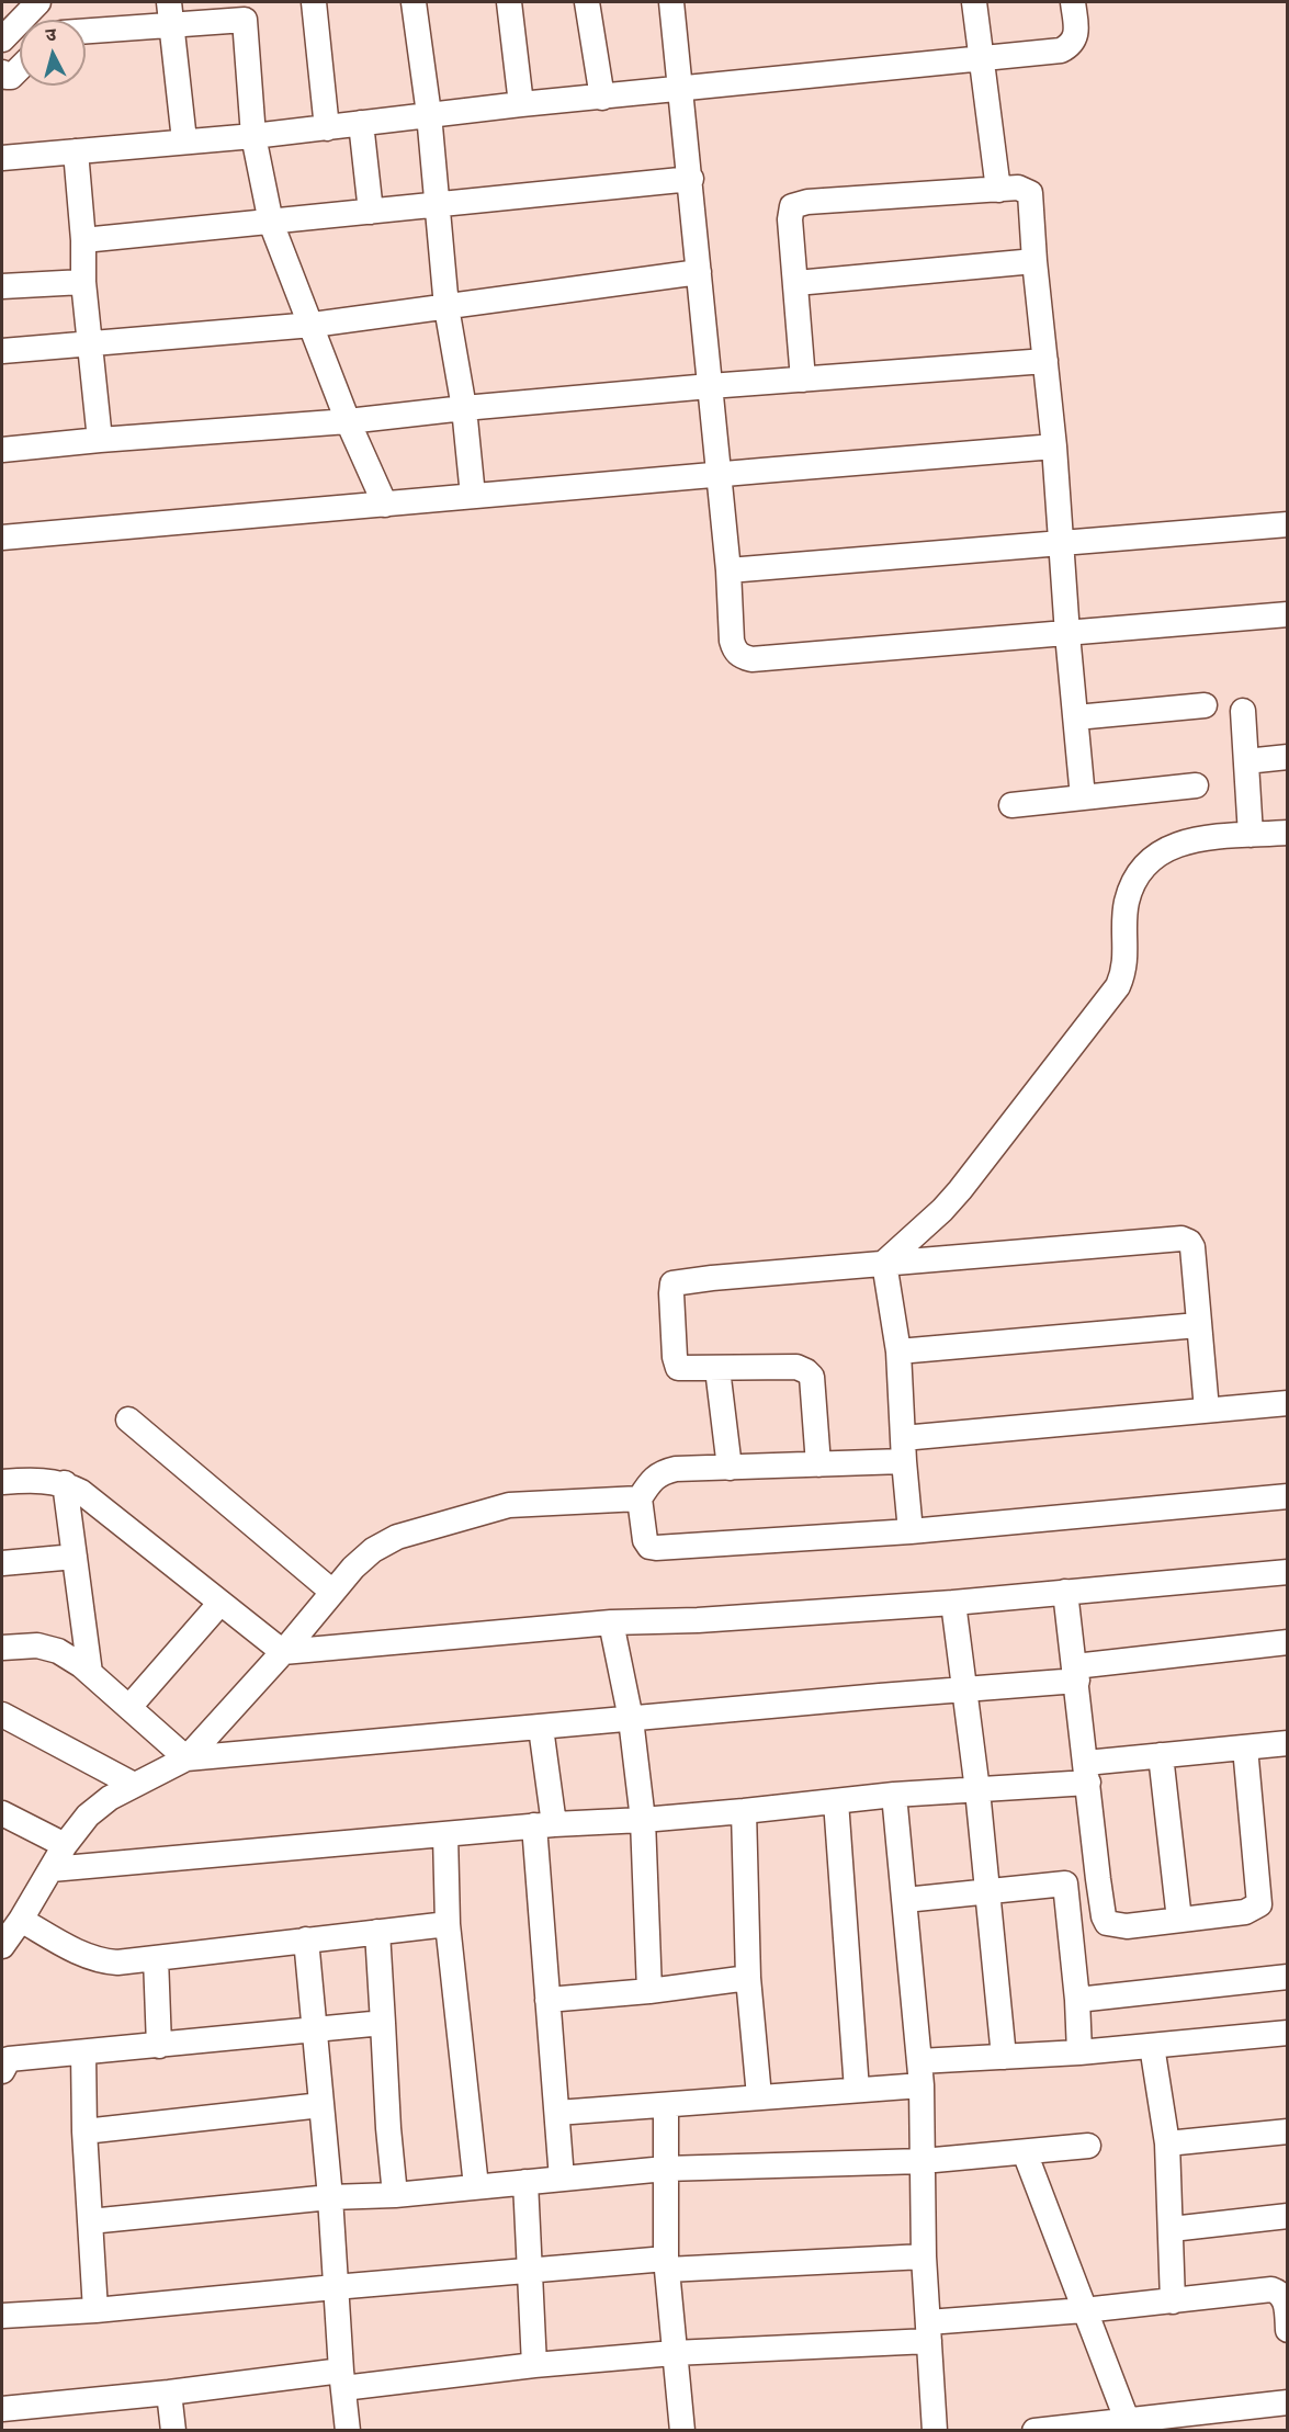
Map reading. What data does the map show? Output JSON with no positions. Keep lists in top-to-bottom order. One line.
{"north":"top"}
